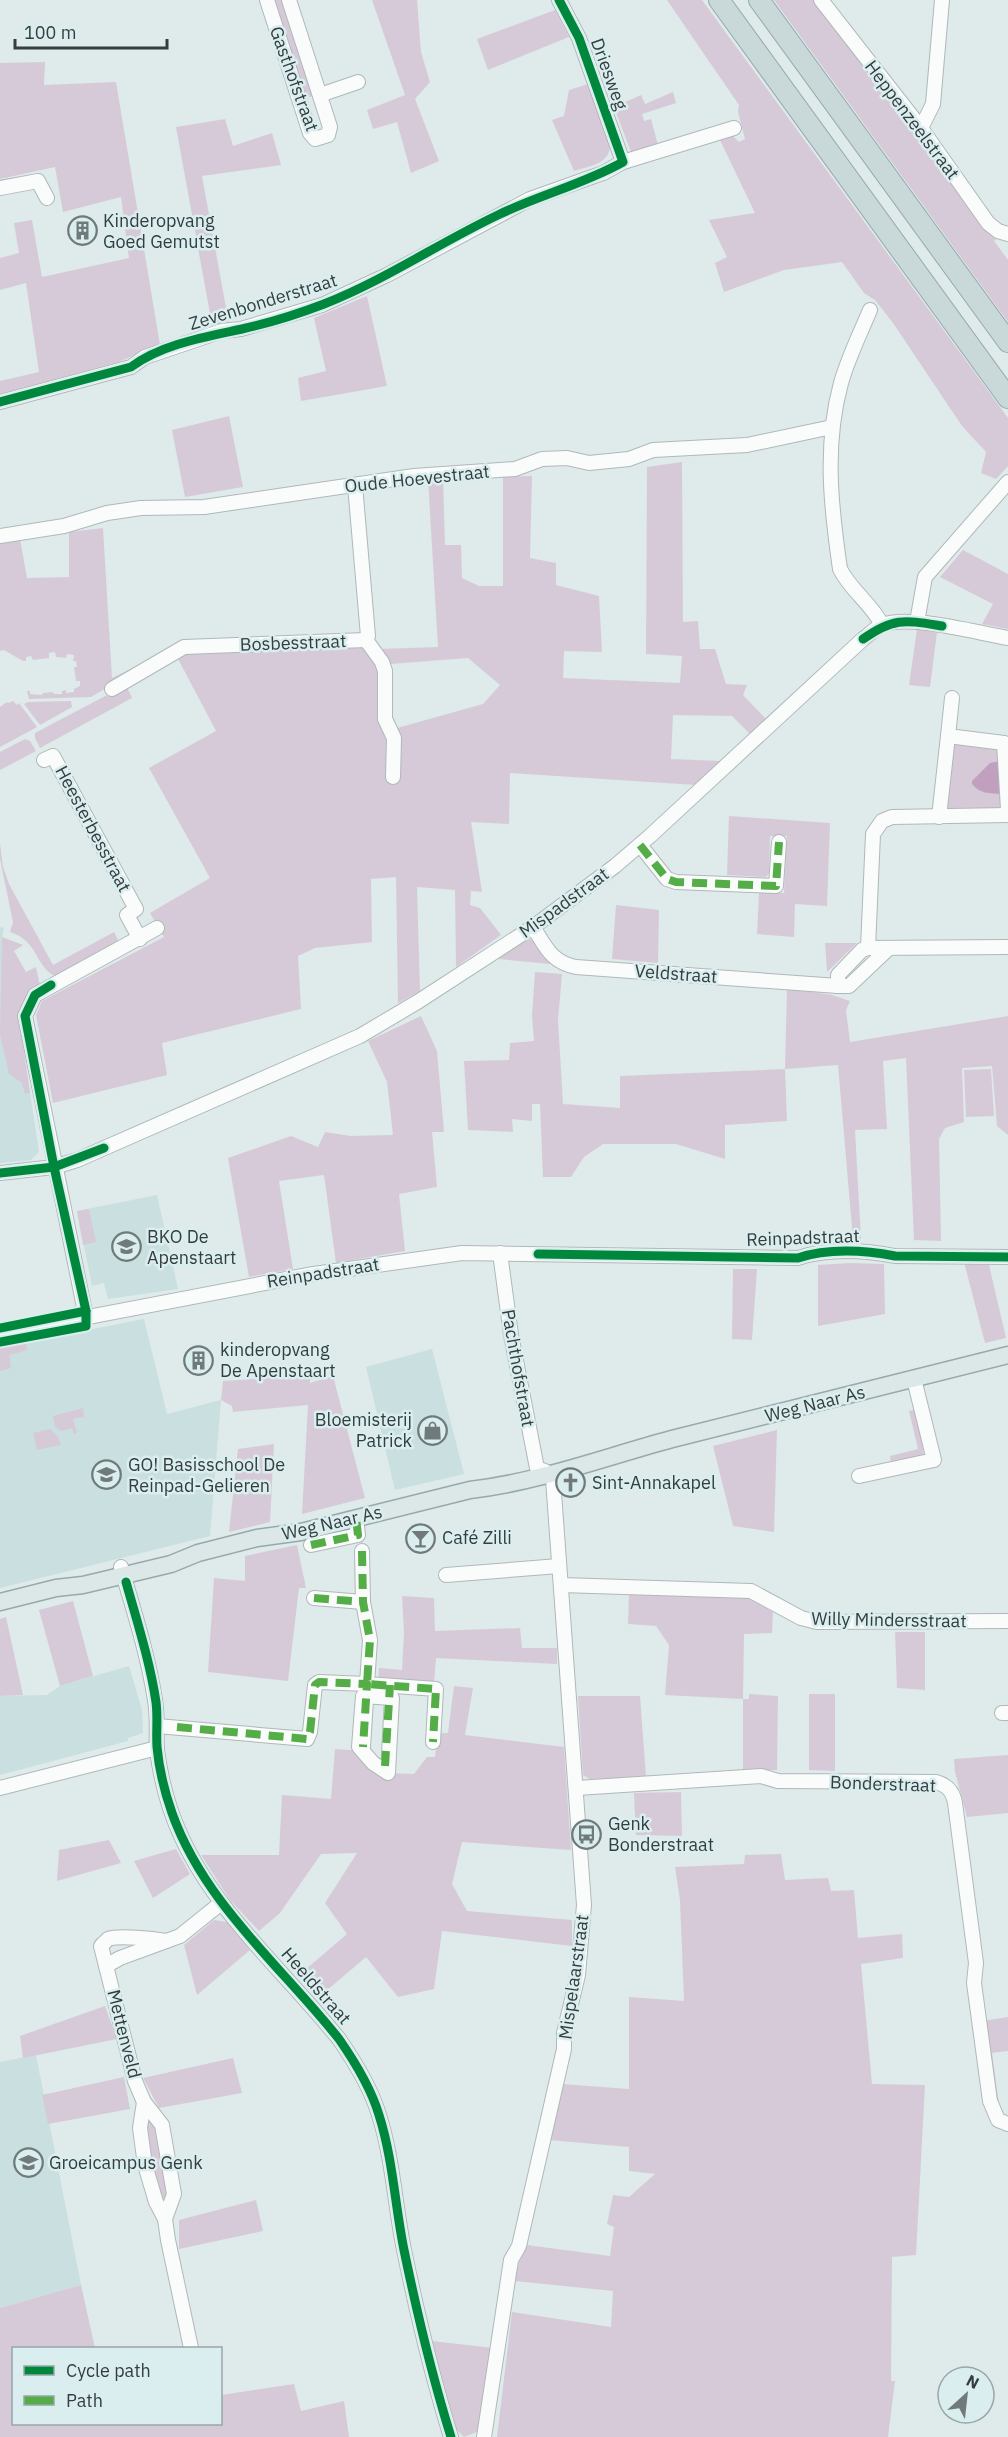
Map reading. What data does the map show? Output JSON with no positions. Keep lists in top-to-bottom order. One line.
{"streets":{"main road":["Weg Naar As"],"street":["Driesweg","Gasthofstraat","Heppenzeelstraat","Zevenbonderstraat","Oude Hoevestraat","Bosbesstraat","Heesterbesstraat","Mispadstraat","Veldstraat","Reinpadstraat","Pachthofstraat","Willy Mindersstraat","Bonderstraat","Mispelaarstraat","Heeldstraat","Mettenveld"]},"crossings":[["Driesweg","Zevenbonderstraat"],["Oude Hoevestraat","Bosbesstraat"],["Mispadstraat","Veldstraat"],["Reinpadstraat","Pachthofstraat"],["Pachthofstraat","Weg Naar As"],["Pachthofstraat","Mispelaarstraat"],["Weg Naar As","Mispelaarstraat"],["Weg Naar As","Heeldstraat"],["Willy Mindersstraat","Mispelaarstraat"],["Bonderstraat","Mispelaarstraat"],["Heeldstraat","Mettenveld"]],"places":{"building":["Kinderopvang Goed Gemutst","kinderopvang De Apenstaart"],"school or university":["BKO De Apenstaart","GO! Basisschool De Reinpad-Gelieren","Groeicampus Genk"],"shop":["Bloemisterij Patrick"],"church":["Sint-Annakapel"],"bar":["Café Zilli"],"bus stop":["Genk Bonderstraat"]},"legend":["Cycle path","Path"],"scale_bar":"100 m","north":"top right"}
